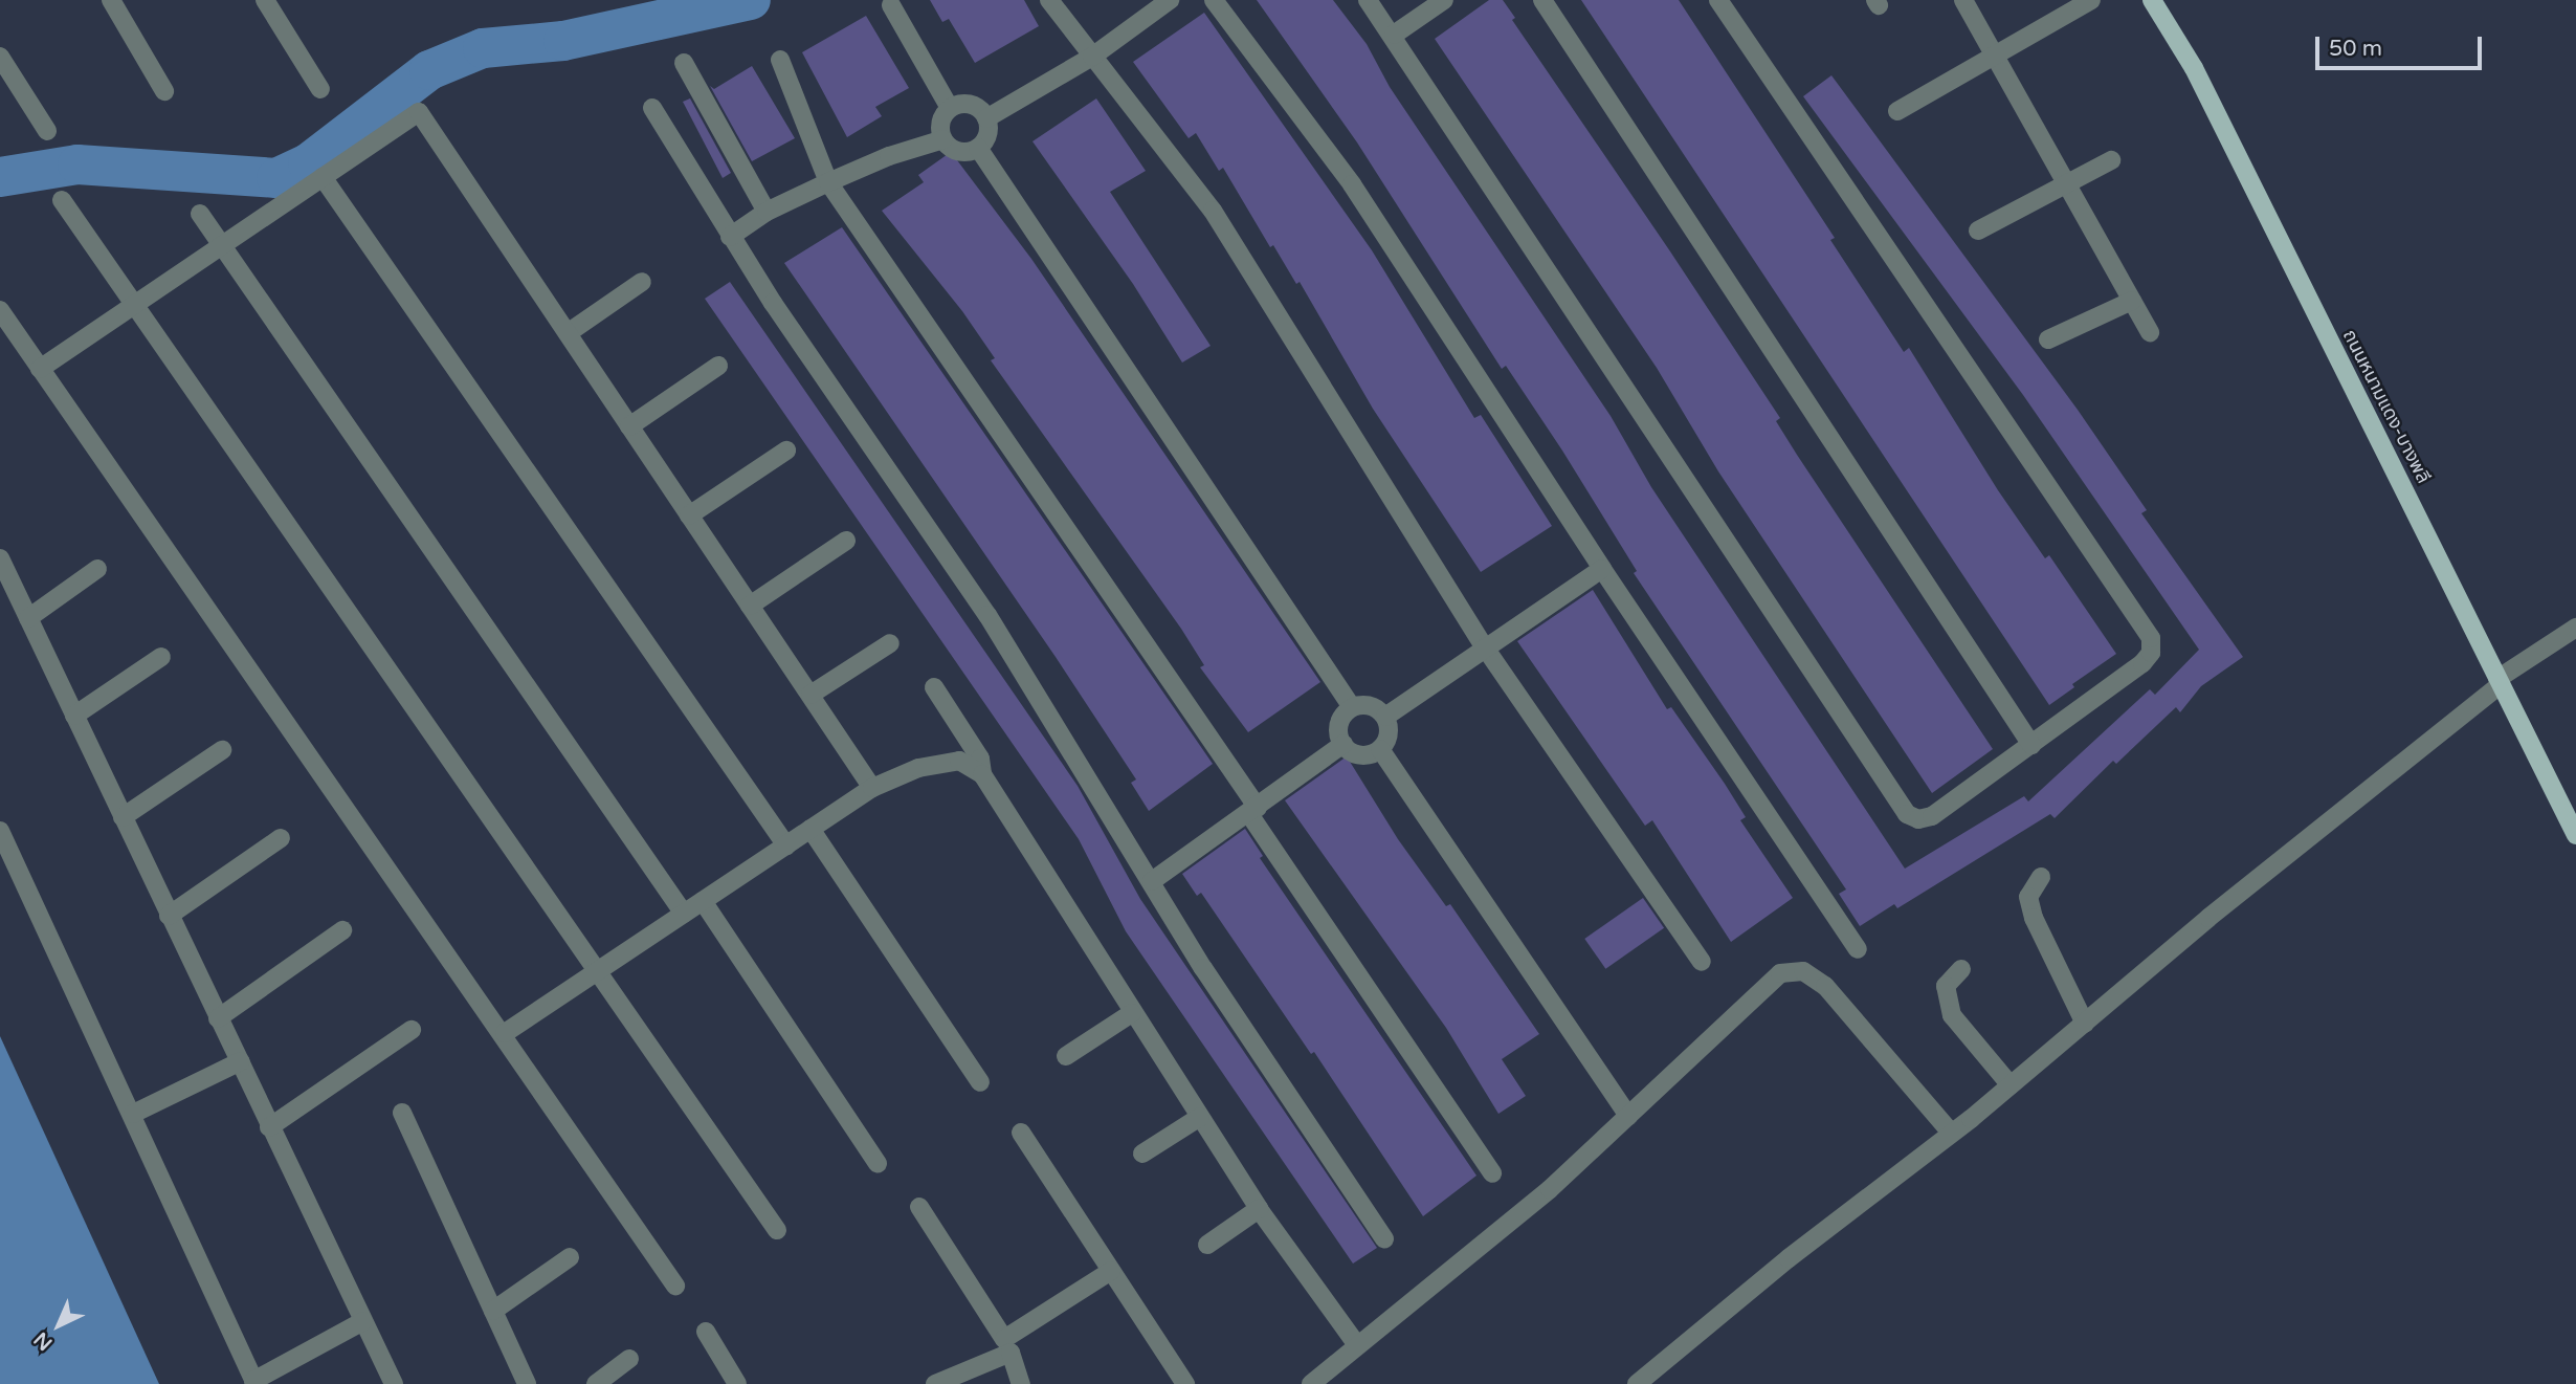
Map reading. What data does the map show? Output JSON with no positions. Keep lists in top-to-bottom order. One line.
{"streets":{"main road":["ถนนหนามแดง-บางพลี"]},"scale_bar":"50 m","north":"bottom left"}
